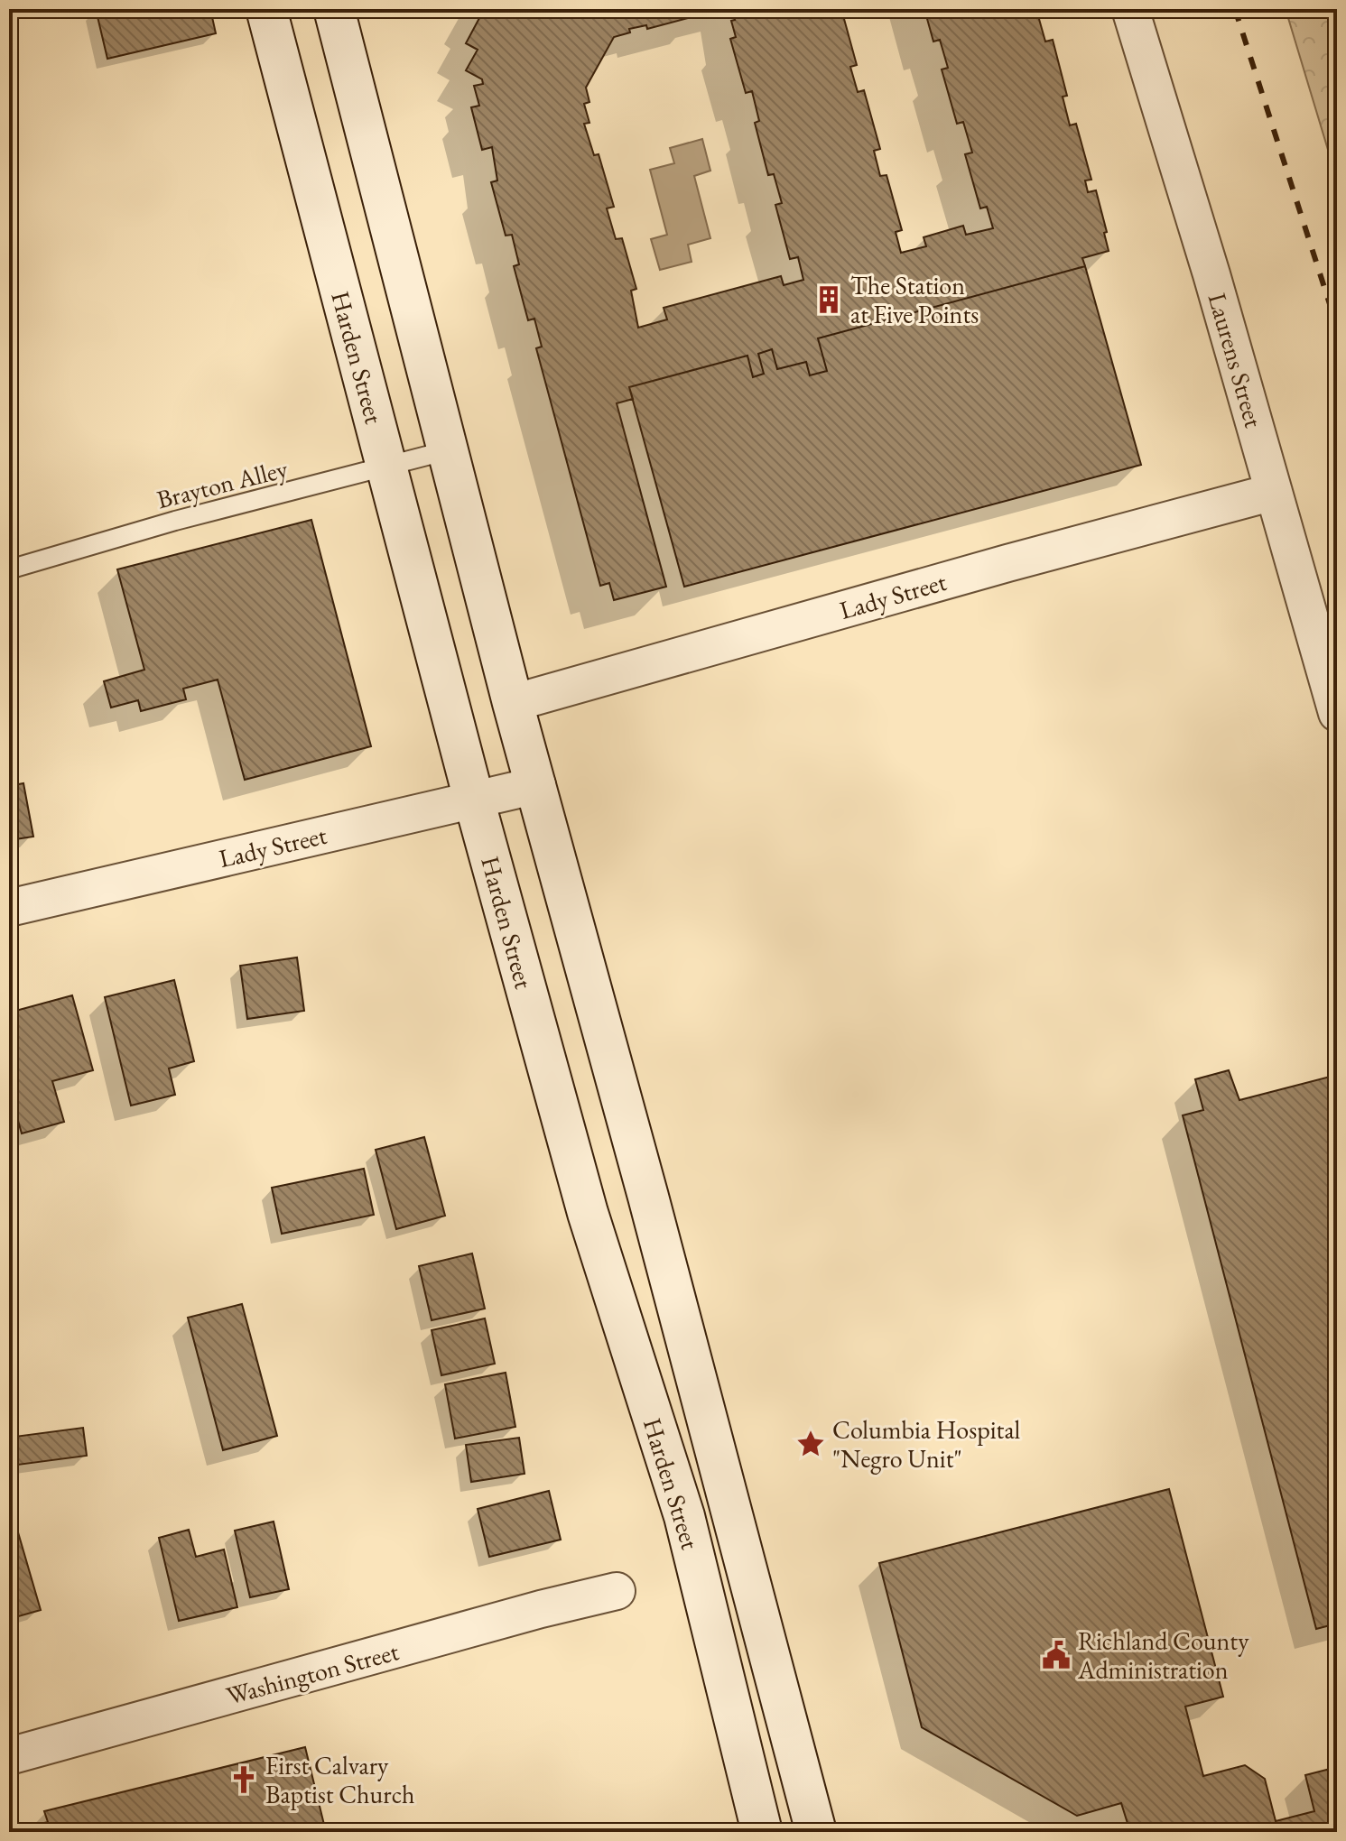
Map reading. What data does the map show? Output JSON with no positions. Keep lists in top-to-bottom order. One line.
{"streets":{"main road":["Harden Street"],"street":["Laurens Street","Lady Street","Washington Street"],"lane":["Brayton Alley"]},"crossings":[["Harden Street","Brayton Alley"],["Harden Street","Lady Street"],["Laurens Street","Lady Street"]],"places":{"building":["The Station at Five Points"],"place":["Columbia Hospital \"Negro Unit\""],"public building":["Richland County Administration"],"church":["First Calvary Baptist Church"]}}
